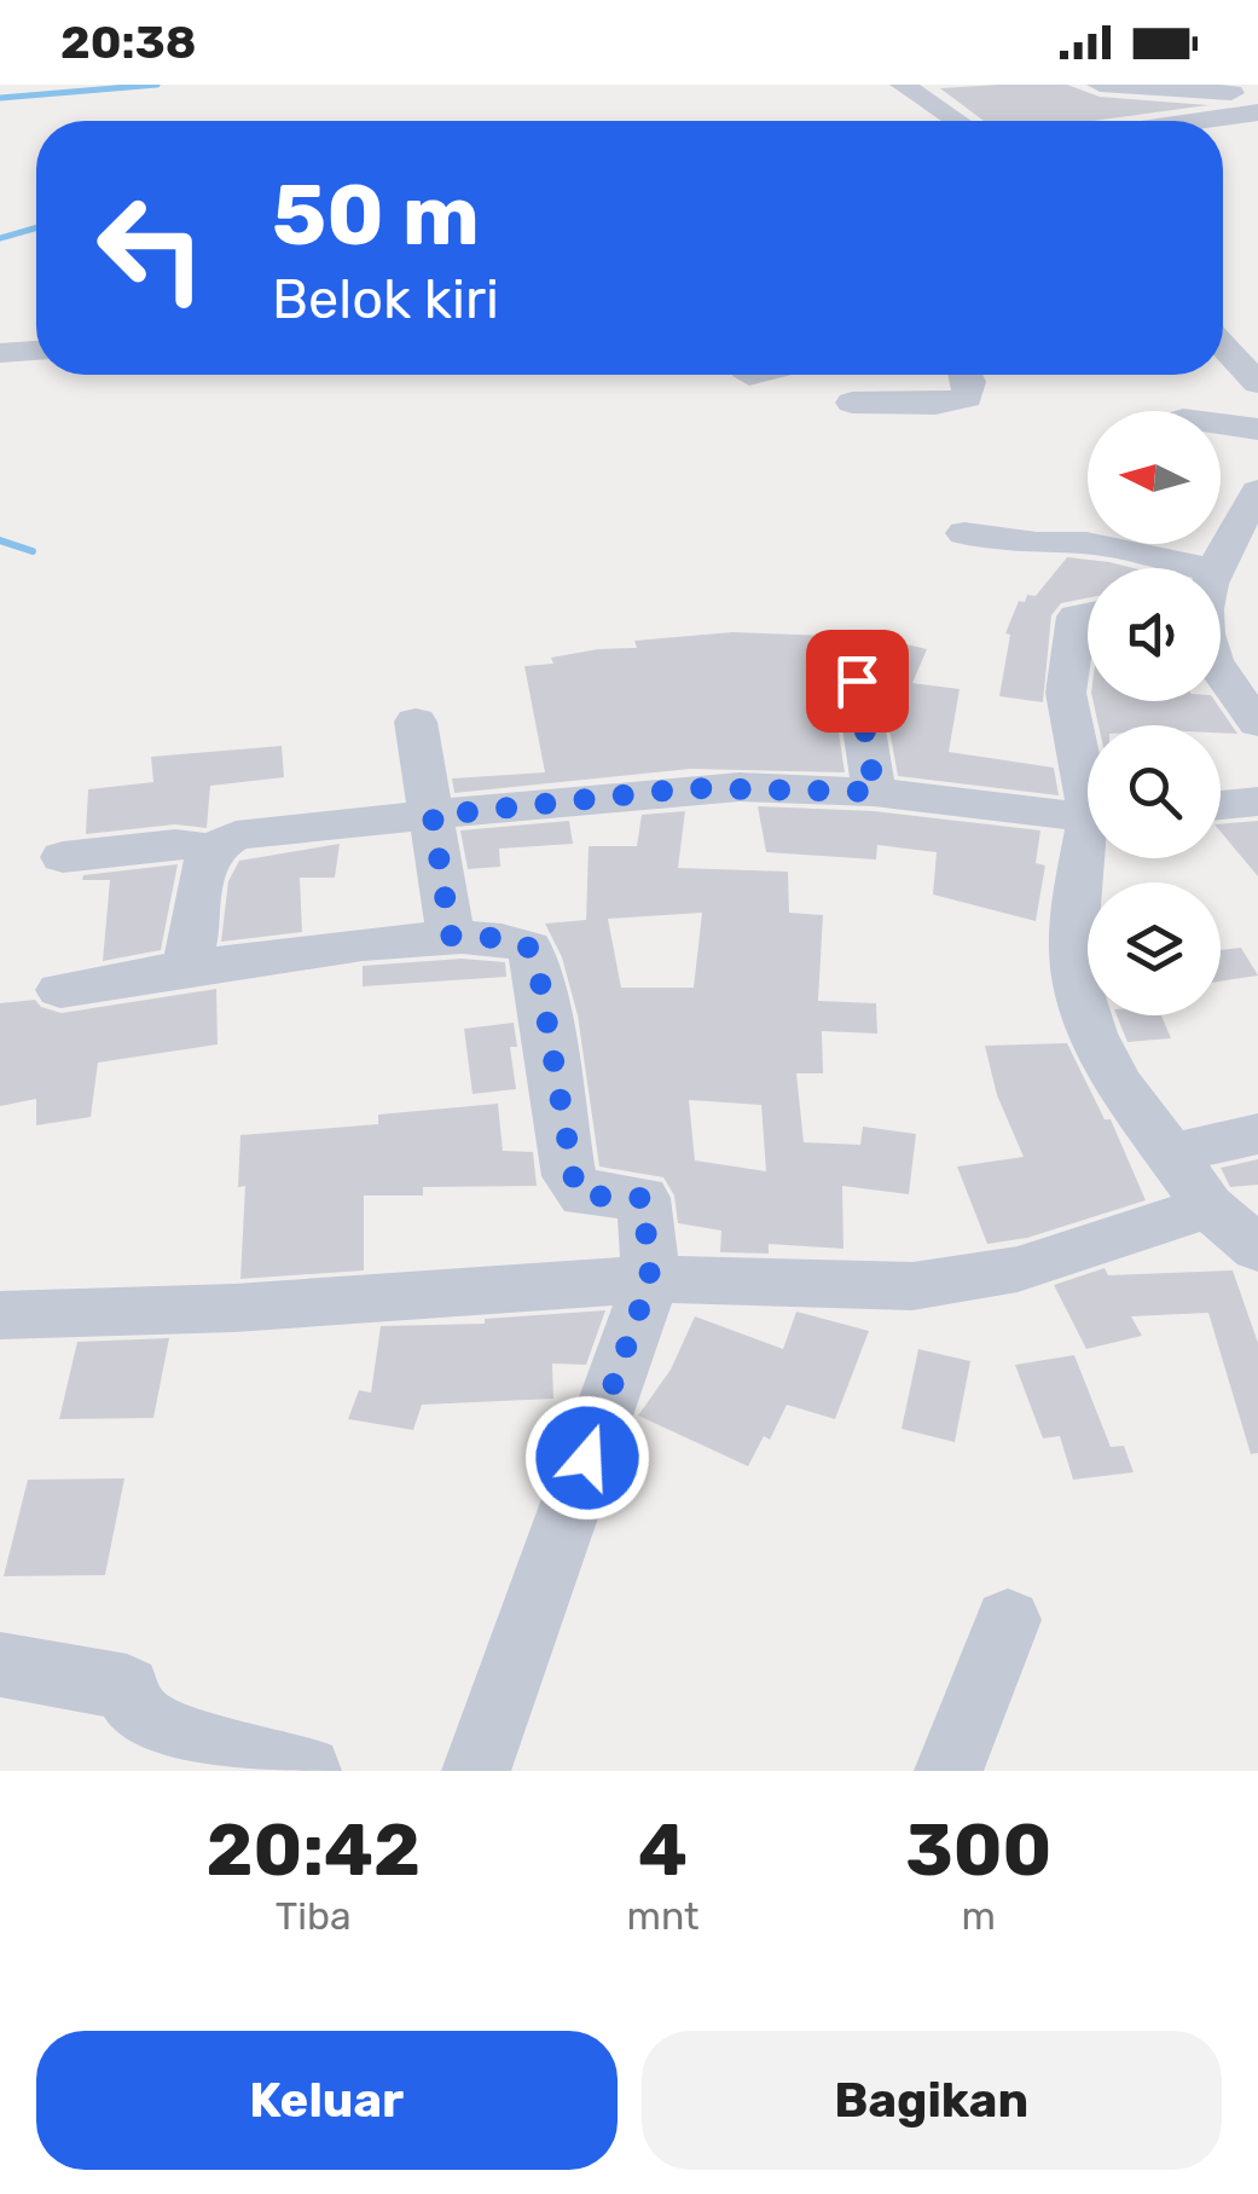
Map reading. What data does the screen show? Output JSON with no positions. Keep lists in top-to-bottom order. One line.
{"north":"left","page":{"status":"20:38","turn":["50 m","Belok kiri"],"eta":["20:42","Tiba","4","mnt","300","m"],"buttons":["Keluar","Bagikan"]}}
